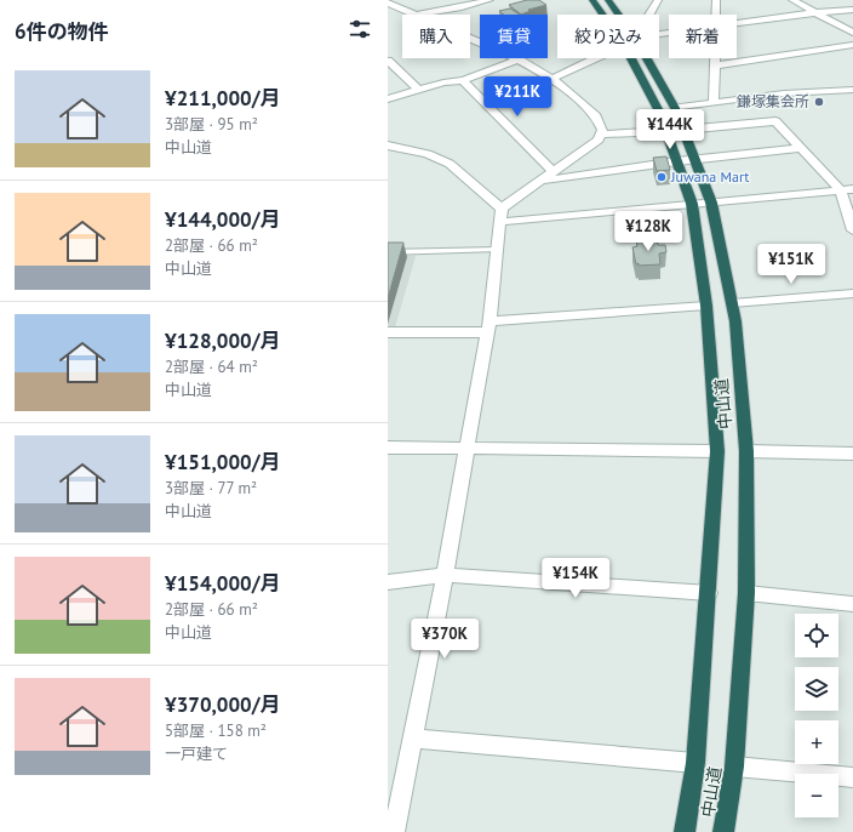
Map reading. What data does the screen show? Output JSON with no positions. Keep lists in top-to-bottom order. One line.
{"streets":{"highway":["中山道"]},"places":["鎌塚集会所","Juwana Mart"],"page":{"heading":"6件の物件","chip":["購入","賃貸","絞り込み","新着"],"list":[{"name":"¥211,000/月","note":"3部屋 · 95 m² · 中山道"},{"name":"¥144,000/月","note":"2部屋 · 66 m² · 中山道"},{"name":"¥128,000/月","note":"2部屋 · 64 m² · 中山道"},{"name":"¥151,000/月","note":"3部屋 · 77 m² · 中山道"},{"name":"¥154,000/月","note":"2部屋 · 66 m² · 中山道"},{"name":"¥370,000/月","note":"5部屋 · 158 m² · 一戸建て"}],"price":["¥211K","¥144K","¥128K","¥151K","¥154K","¥370K"],"map_buttons":["+","−"]}}
